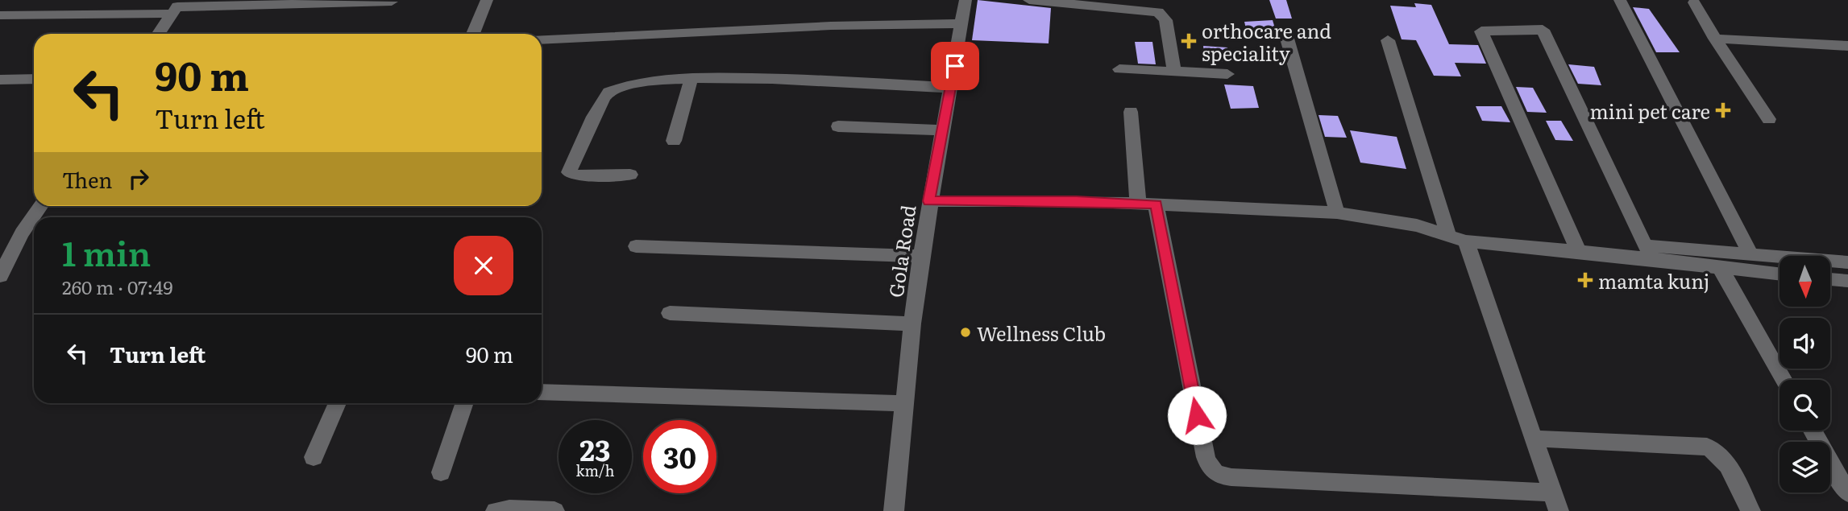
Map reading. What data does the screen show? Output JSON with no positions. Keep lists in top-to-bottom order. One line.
{"streets":{"street":["Gola Road"]},"places":{"health":["orthocare and speciality","mini pet care","mamta kunj"],"other":["Wellness Club"]},"north":"bottom","page":{"turn":["90 m","Turn left"],"then":"Then","heading":["1 min","260 m · 07:49"],"list":[{"name":"Turn left","value":"90 m"}],"speed":"23 km/h","limit":"30"}}
